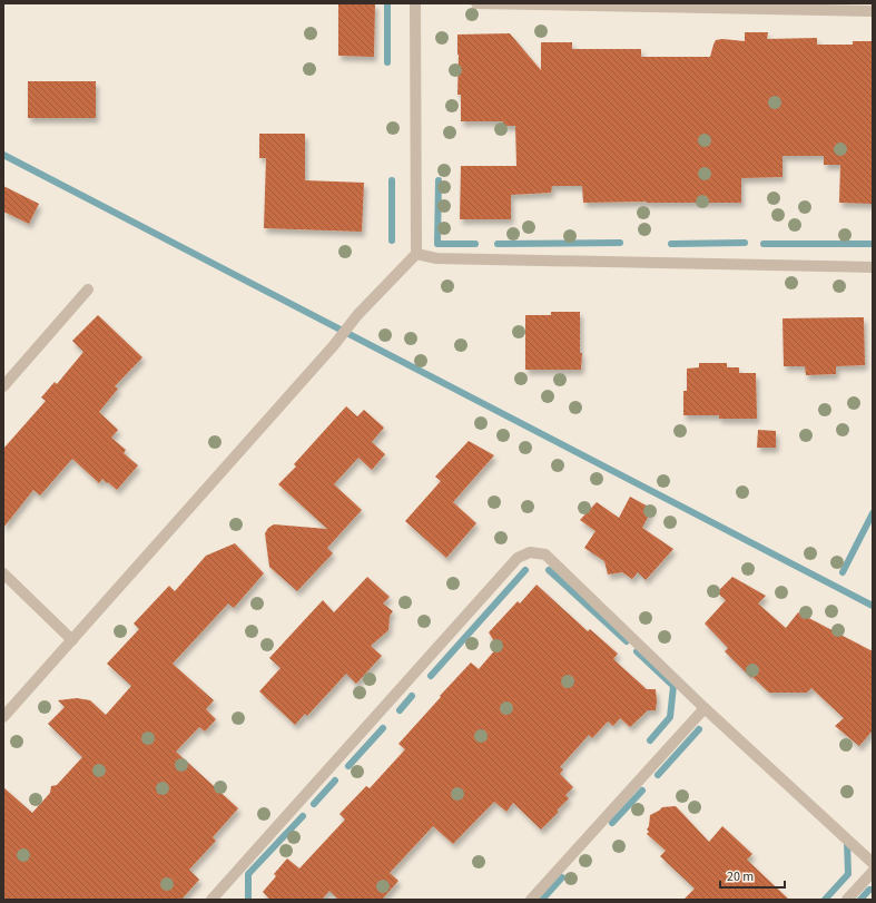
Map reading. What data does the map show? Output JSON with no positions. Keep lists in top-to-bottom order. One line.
{"scale_bar":"20 m"}
